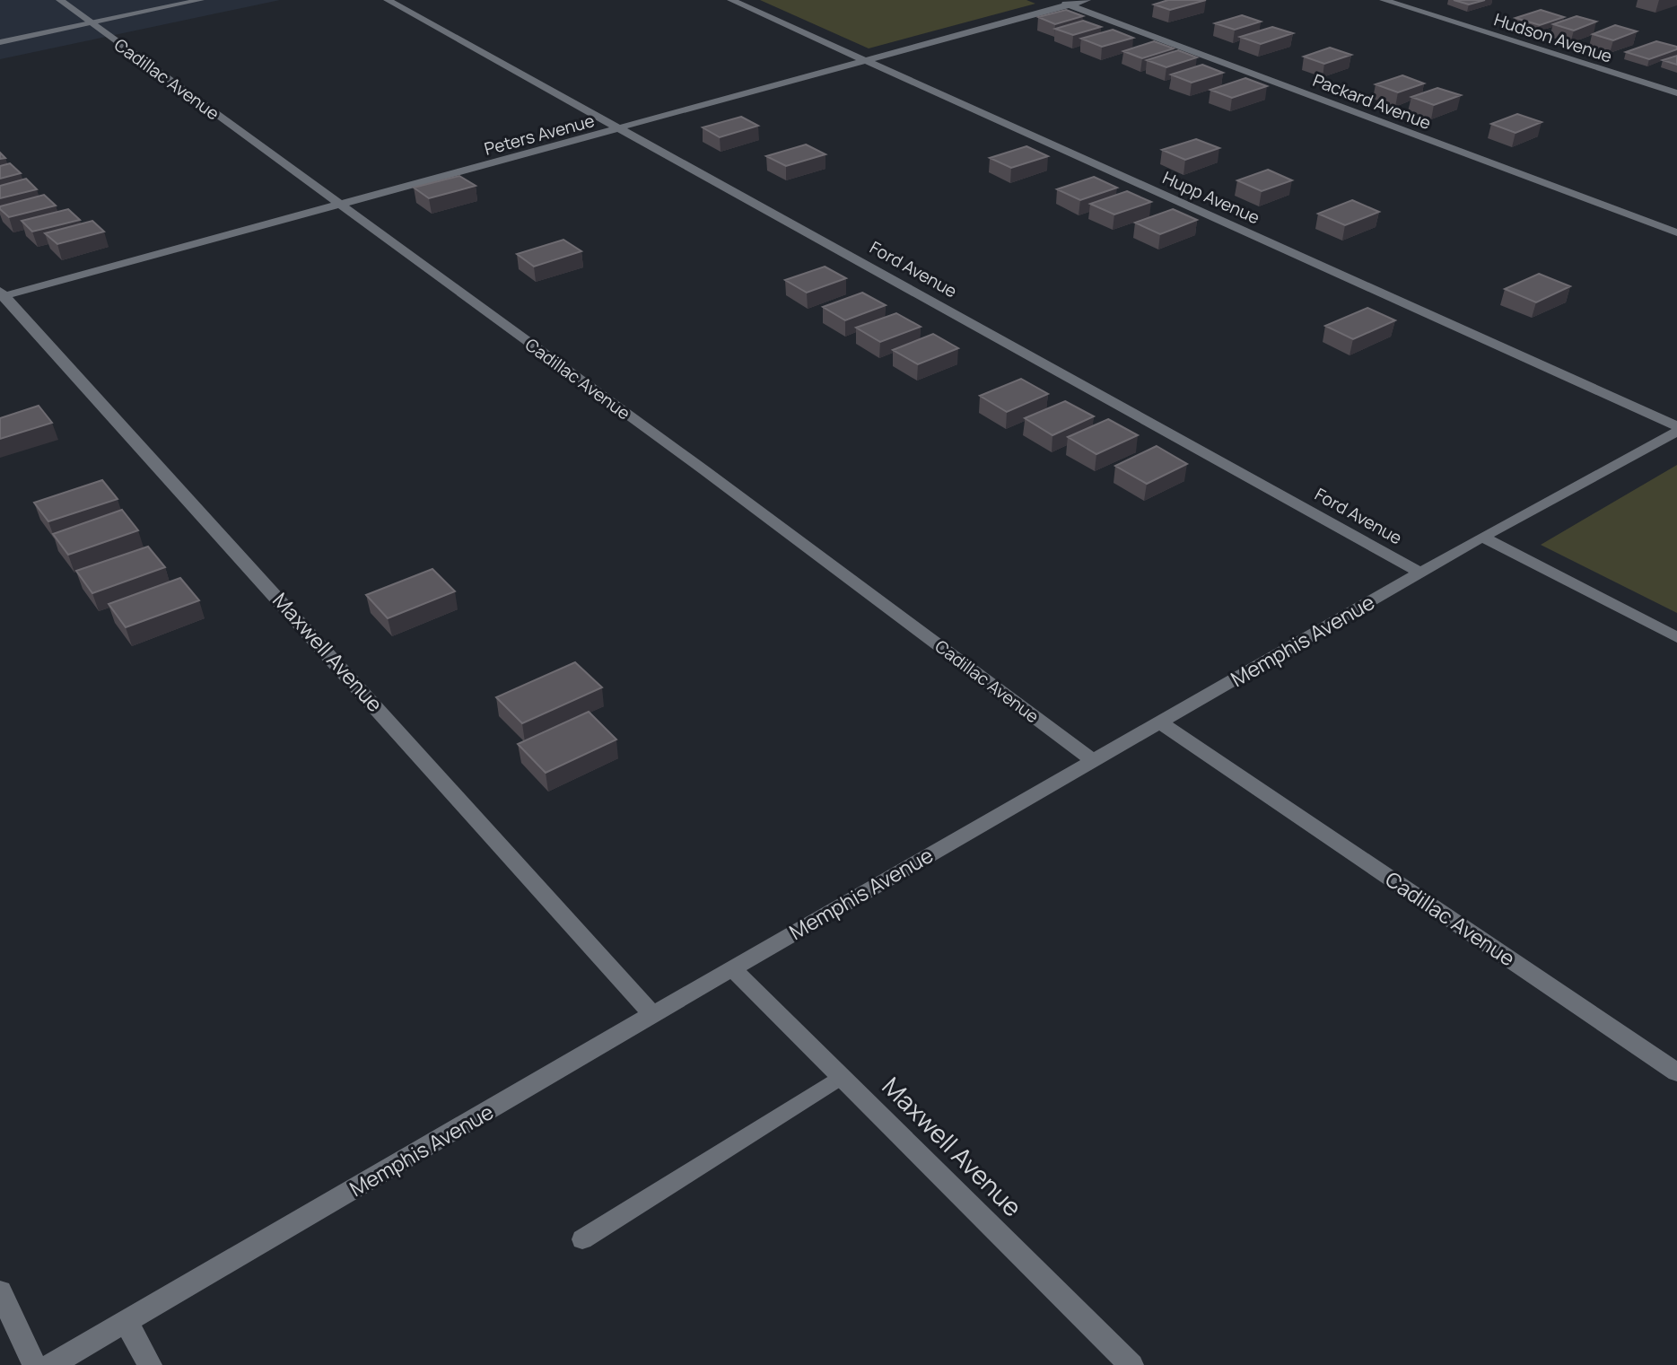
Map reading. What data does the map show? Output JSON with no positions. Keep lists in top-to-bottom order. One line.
{"streets":{"street":["Hudson Avenue","Cadillac Avenue","Packard Avenue","Peters Avenue","Hupp Avenue","Ford Avenue","Memphis Avenue","Maxwell Avenue"]},"crossings":[["Cadillac Avenue","Peters Avenue"],["Cadillac Avenue","Memphis Avenue"],["Packard Avenue","Peters Avenue"],["Peters Avenue","Hupp Avenue"],["Peters Avenue","Ford Avenue"],["Peters Avenue","Maxwell Avenue"],["Ford Avenue","Memphis Avenue"],["Memphis Avenue","Maxwell Avenue"]]}
